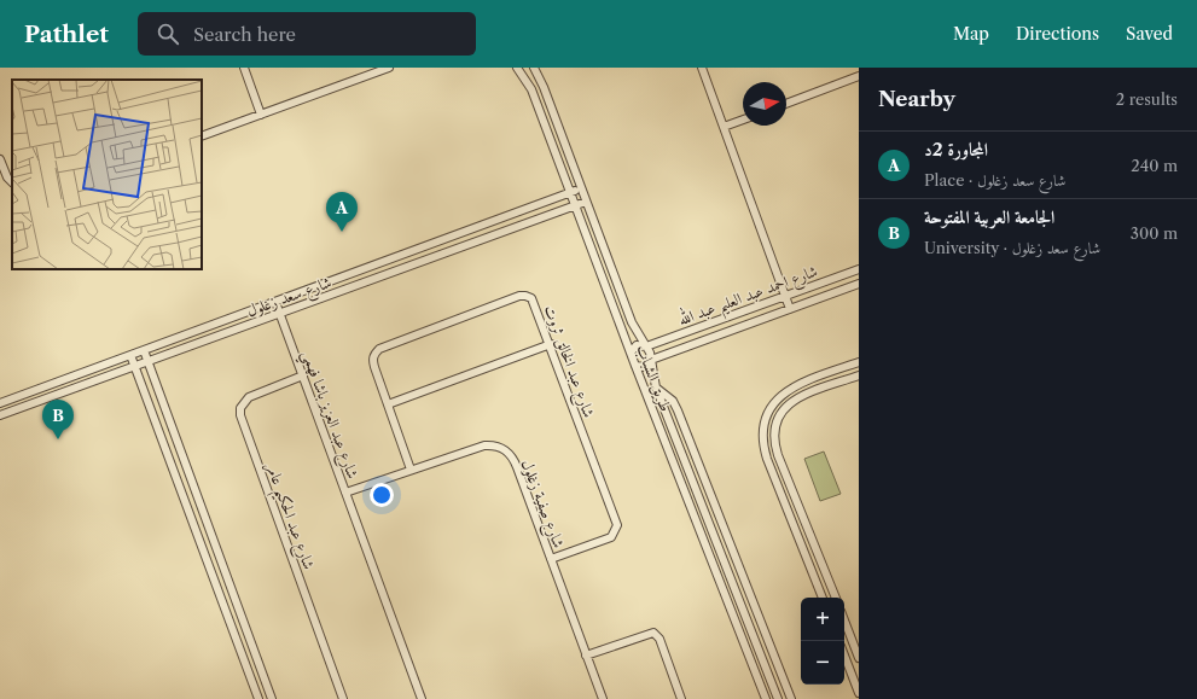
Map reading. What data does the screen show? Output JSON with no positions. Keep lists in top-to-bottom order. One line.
{"streets":{"street":["شارع احمد عبد العليم عبد الله","شارع سعد زغلول","شارع عبد الخالق ثروت","طريق الشباب","شارع عبد العزيز باشا فهمي","شارع صفية زغلول","شارع عبد الحكيم عامر"]},"crossings":[["شارع احمد عبد العليم عبد الله","طريق الشباب"],["شارع سعد زغلول","طريق الشباب"],["شارع سعد زغلول","شارع عبد العزيز باشا فهمي"],["شارع عبد الخالق ثروت","شارع صفية زغلول"],["شارع عبد العزيز باشا فهمي","شارع صفية زغلول"],["شارع عبد العزيز باشا فهمي","شارع عبد الحكيم عامر"]],"north":"right","page":{"header":"Pathlet","search":"Search here","nav":["Map","Directions","Saved"],"heading":["Nearby","2 results"],"list":[{"mark":"A","name":"المجاورة 2د","note":"Place · شارع سعد زغلول","value":"240 m"},{"mark":"B","name":"الجامعة العربية المفتوحة","note":"University · شارع سعد زغلول","value":"300 m"}],"pins":["A","B"],"map_buttons":["+","−"]}}
